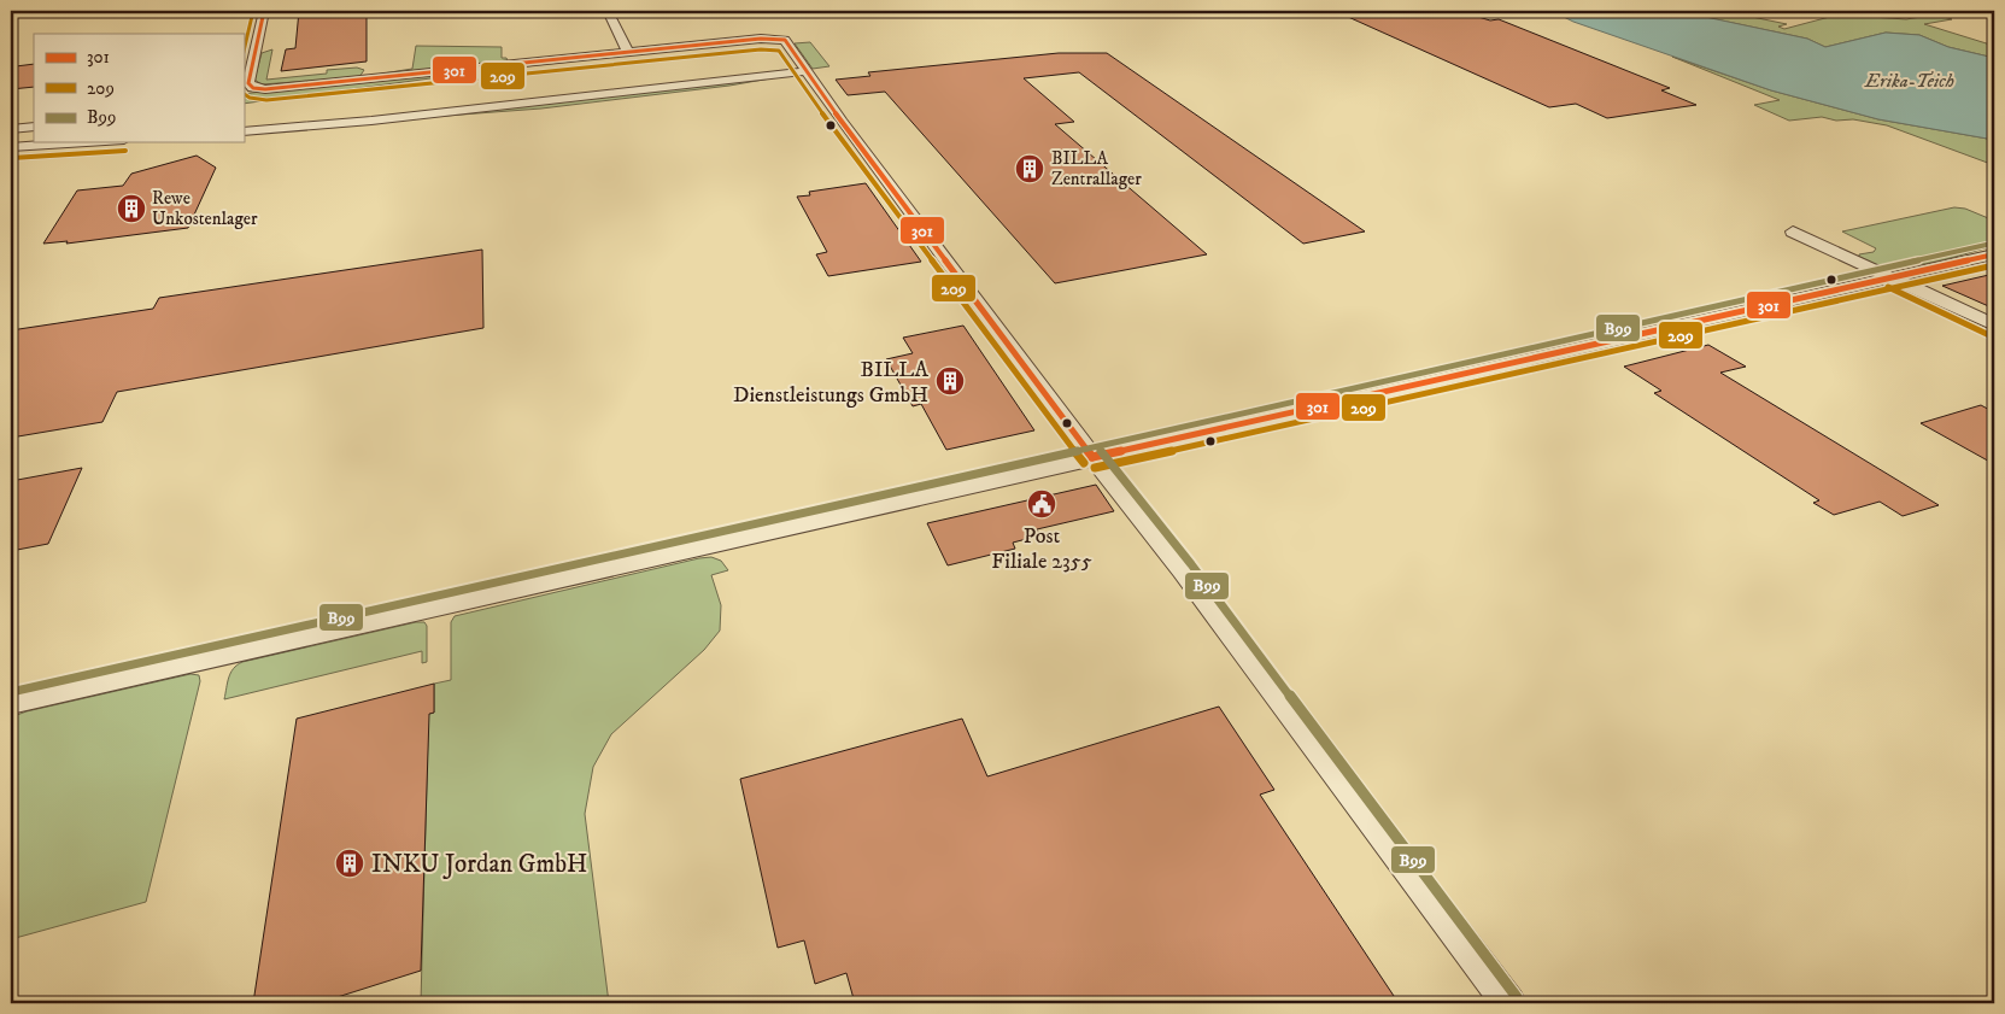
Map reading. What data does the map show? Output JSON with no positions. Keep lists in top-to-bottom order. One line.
{"water":["Erika-Teich"],"places":{"building":["BILLA Zentrallager","Rewe Unkostenlager","BILLA Dienstleistungs GmbH","INKU Jordan GmbH"],"public building":["Post Filiale 2355"]},"lines":["transit line 301","transit line 209","transit line B99"],"legend":["301","209","B99"]}
